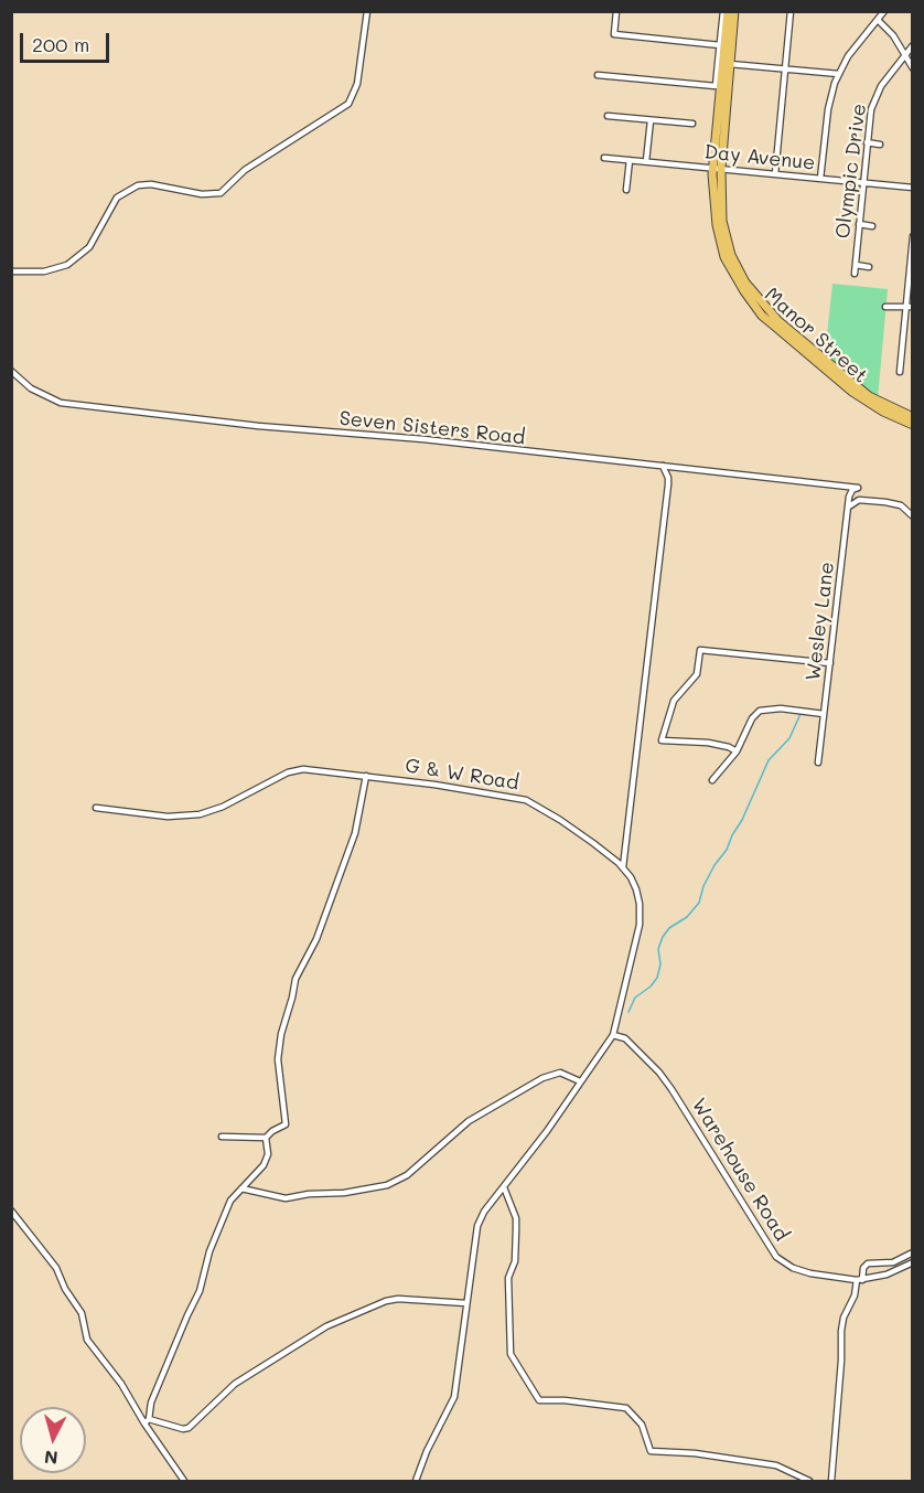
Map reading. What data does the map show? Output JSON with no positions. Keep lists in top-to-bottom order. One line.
{"streets":{"main road":["Manor Street"],"street":["Day Avenue","Olympic Drive","Seven Sisters Road","Wesley Lane","G & W Road","Warehouse Road"]},"crossings":[["Day Avenue","Olympic Drive"],["Day Avenue","Manor Street"],["Seven Sisters Road","Wesley Lane"],["G & W Road","Warehouse Road"]],"scale_bar":"200 m","north":"bottom"}
